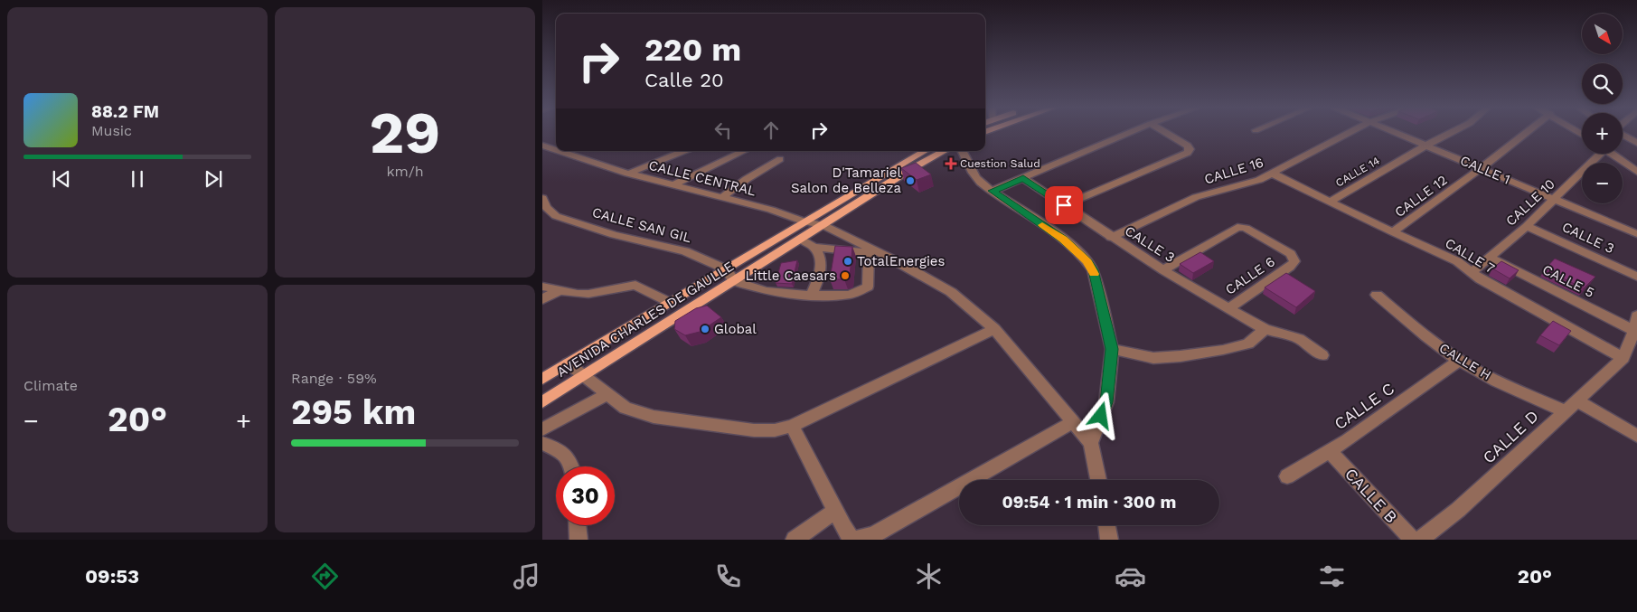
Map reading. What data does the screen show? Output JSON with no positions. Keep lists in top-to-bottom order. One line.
{"streets":{"main road":["AVENIDA CHARLES DE GAULLE"],"street":["CALLE 1","CALLE 16","CALLE 14","CALLE CENTRAL","CALLE 12","CALLE 10","CALLE SAN GIL","CALLE 3","CALLE 7","CALLE 6","CALLE 5","CALLE H","CALLE C","CALLE D","CALLE B"]},"crossings":[["CALLE 1","CALLE 14"],["CALLE 1","CALLE 12"],["CALLE 1","CALLE 10"],["CALLE 16","CALLE 3"],["CALLE 16","CALLE 7"],["CALLE 14","CALLE 7"],["CALLE CENTRAL","AVENIDA CHARLES DE GAULLE"],["CALLE 12","CALLE 7"],["CALLE 10","CALLE 3"],["CALLE 10","CALLE 7"],["CALLE 10","CALLE 5"],["CALLE SAN GIL","AVENIDA CHARLES DE GAULLE"],["CALLE 3","CALLE 6"],["CALLE 7","CALLE D"],["CALLE H","CALLE C"],["CALLE H","CALLE D"],["CALLE C","CALLE B"]],"places":{"health":["Cuestion Salud"],"other":["D'Tamariel Salon de Belleza","TotalEnergies","Little Caesars","Global"]},"north":"bottom right","page":{"tile":[["29","km/h"],"Climate",["Range · 59%","295 km"]],"map_buttons":["+","−"],"turn":["220 m","Calle 20"],"song":["88.2 FM","Music"],"heat":["−","20°","+"],"limit":"30","trip":"09:54 · 1 min · 300 m","tabs":["09:53","20°"]}}
